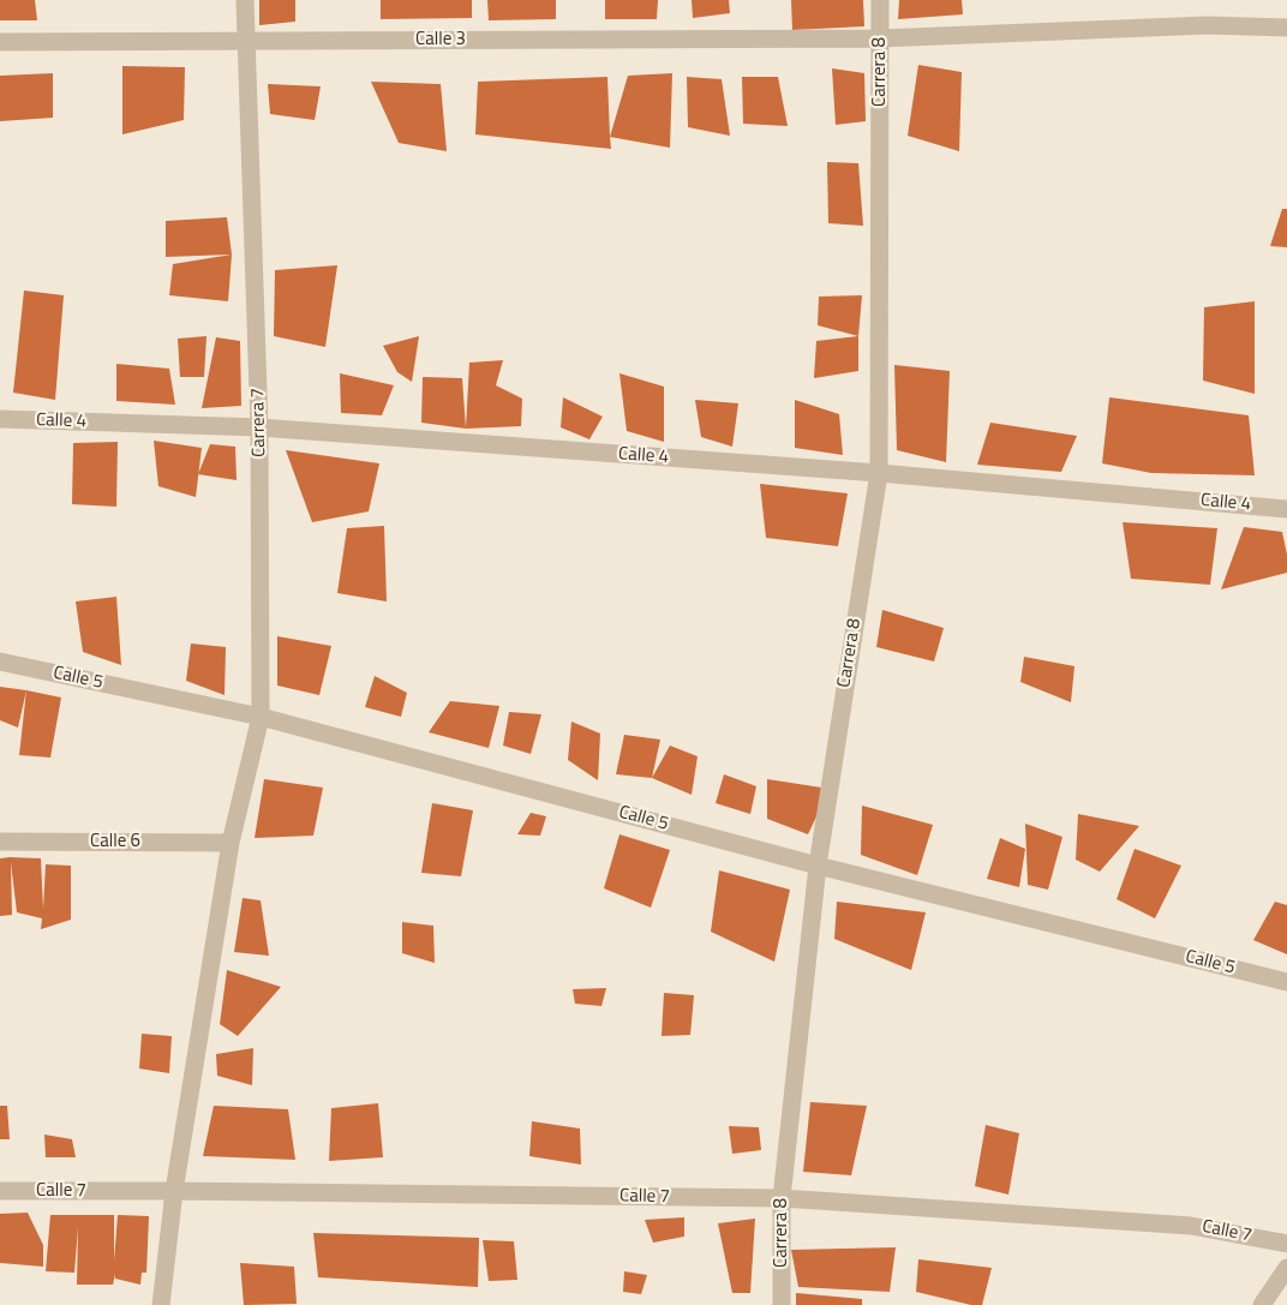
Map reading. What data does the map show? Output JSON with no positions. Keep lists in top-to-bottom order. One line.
{"streets":{"street":["Calle 3","Carrera 8","Calle 4","Carrera 7","Calle 5","Calle 6","Calle 7"]},"crossings":[["Calle 3","Carrera 8"],["Calle 3","Carrera 7"],["Carrera 8","Calle 4"],["Carrera 8","Calle 5"],["Carrera 8","Calle 7"],["Calle 4","Carrera 7"],["Carrera 7","Calle 5"],["Carrera 7","Calle 6"],["Carrera 7","Calle 7"]]}
